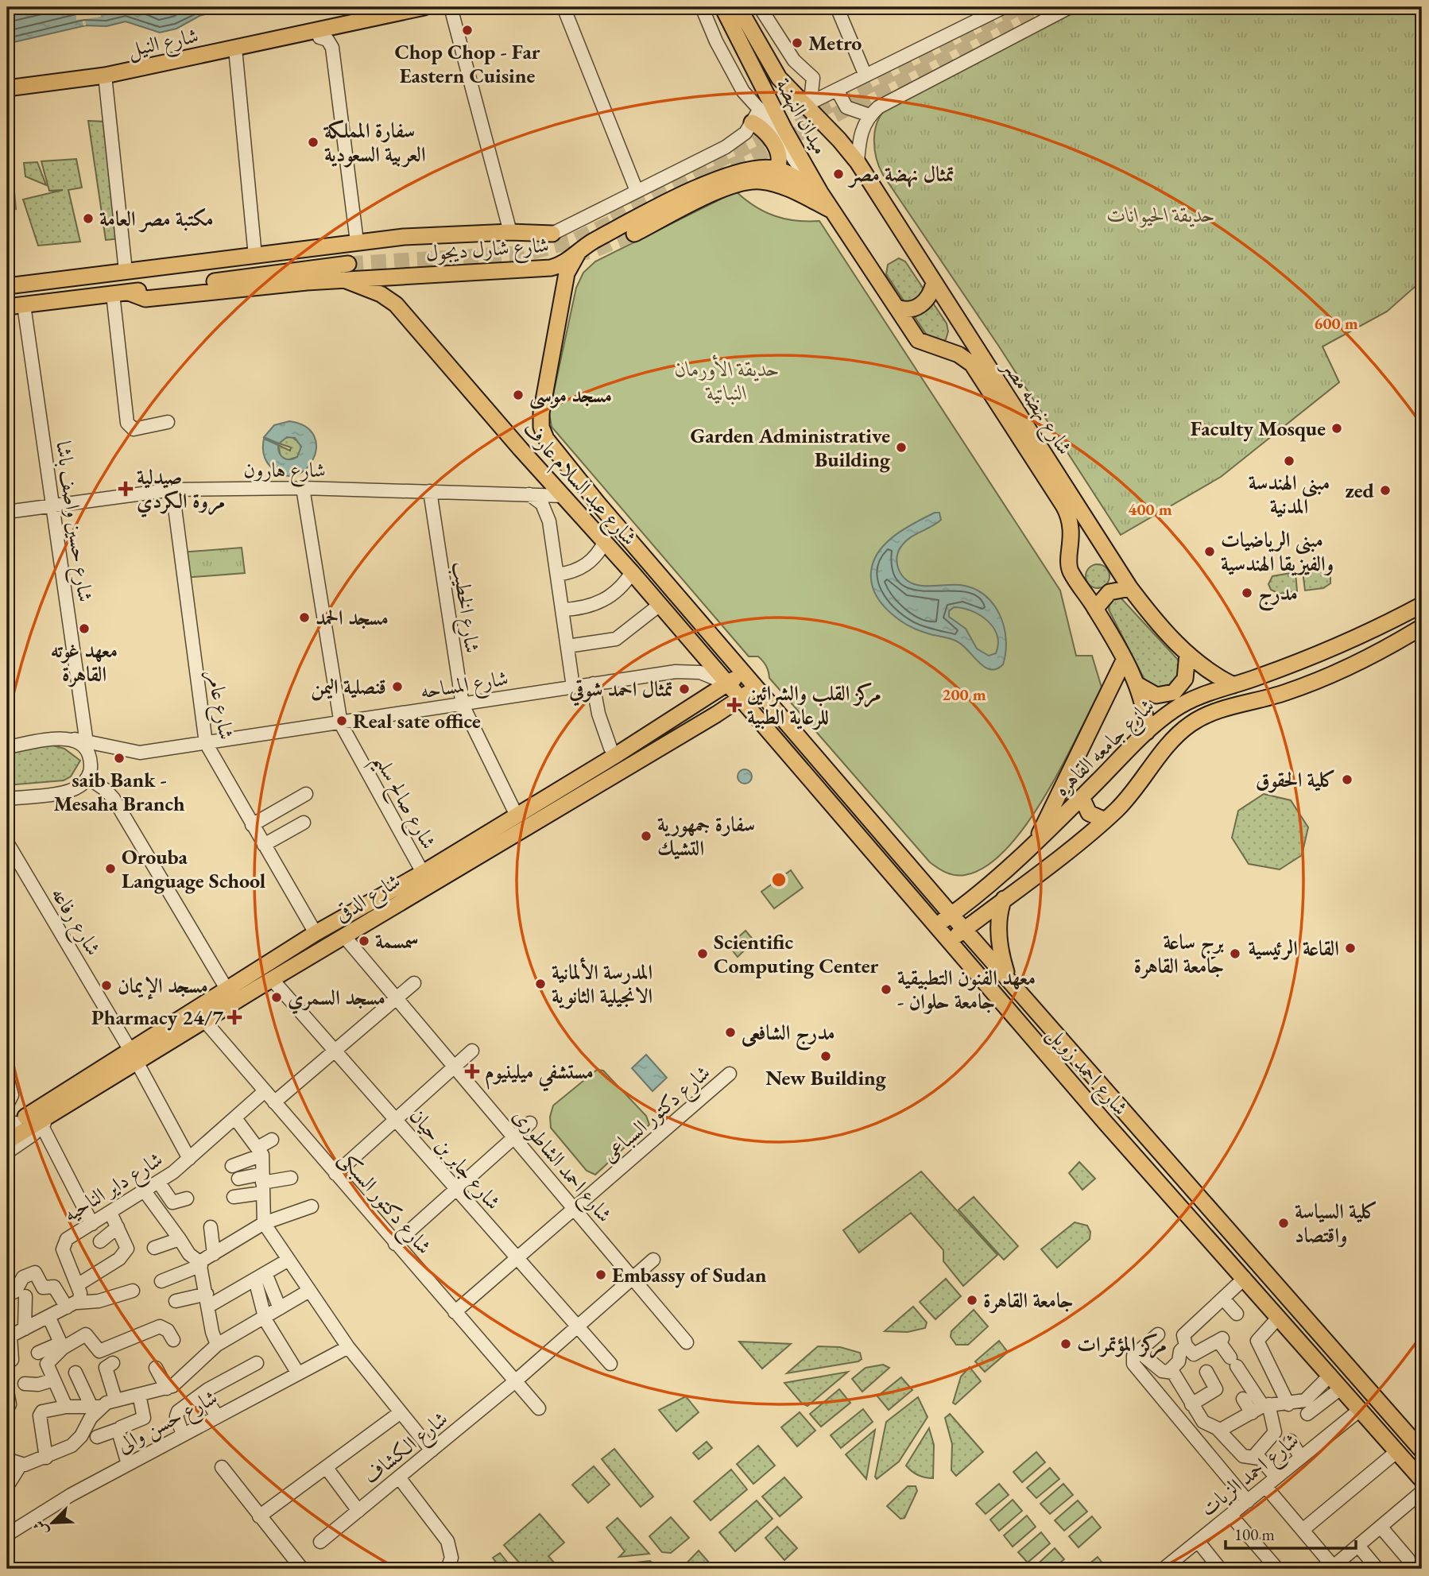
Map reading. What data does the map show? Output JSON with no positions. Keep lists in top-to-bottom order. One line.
{"streets":{"main road":["شارع النيل","ميدان النهضة","شارع شارل ديجول","شارع نهضه مصر","شارع عبد السلام عارف","شارع جامعه القاهره","شارع الدقى","شارع احمد زويل"],"street":["شارع هارون","شارع حسين واصف باشا","شارع الخطيب","شارع المساحه","شارع عامر","شارع صالح سليم","شارع رفاعه","شارع دكتور السباعى","شارع جابر بن حيان","شارع احمد الشاطورى","شارع داير الناحيه","شارع دكتور السبكى","شارع حسن والى","شارع الكشاف","شارع احمد الزيات"]},"crossings":[["ميدان النهضة","شارع نهضه مصر"],["شارع شارل ديجول","شارع عبد السلام عارف"],["شارع شارل ديجول","شارع حسين واصف باشا"],["شارع نهضه مصر","شارع جامعه القاهره"],["شارع هارون","شارع عبد السلام عارف"],["شارع هارون","شارع حسين واصف باشا"],["شارع هارون","شارع الخطيب"],["شارع هارون","شارع عامر"],["شارع هارون","شارع صالح سليم"],["شارع عبد السلام عارف","شارع المساحه"],["شارع عبد السلام عارف","شارع الدقى"],["شارع عبد السلام عارف","شارع احمد زويل"],["شارع حسين واصف باشا","شارع المساحه"],["شارع الخطيب","شارع المساحه"],["شارع الخطيب","شارع الدقى"],["شارع المساحه","شارع عامر"],["شارع المساحه","شارع صالح سليم"],["شارع المساحه","شارع الدقى"],["شارع المساحه","شارع احمد زويل"],["شارع عامر","شارع الدقى"],["شارع جامعه القاهره","شارع احمد زويل"],["شارع صالح سليم","شارع الدقى"],["شارع الدقى","شارع رفاعه"],["شارع الدقى","شارع احمد زويل"],["شارع الدقى","شارع جابر بن حيان"],["شارع الدقى","شارع احمد الشاطورى"],["شارع الدقى","شارع دكتور السبكى"],["شارع رفاعه","شارع داير الناحيه"],["شارع احمد زويل","شارع احمد الزيات"],["شارع دكتور السباعى","شارع جابر بن حيان"],["شارع دكتور السباعى","شارع احمد الشاطورى"],["شارع دكتور السباعى","شارع دكتور السبكى"],["شارع جابر بن حيان","شارع الكشاف"],["شارع احمد الشاطورى","شارع الكشاف"],["شارع داير الناحيه","شارع دكتور السبكى"],["شارع دكتور السبكى","شارع الكشاف"]],"parks":["حديقة الحيوانات","حديقة الأورمان النباتية"],"places":{"other":["Chop Chop - Far Eastern Cuisine","Metro","سفارة المملكة العربية السعودية","تمثال نهضة مصر","مكتبة مصر العامة","مسجد موسى","Faculty Mosque","Garden Administrative Building","مبنى الهندسة المدنية","zed","مبنى الرياضيات والفيزيقا الهندسية","مدرج","مسجد الحمد","معهد غوته القاهرة","قنصلية اليمن","تمثال احمد شوقي","Real sate office","saib Bank - Mesaha Branch","كلية الحقوق","سفارة جمهورية التشيك","Orouba Language School","سمسمة","القاعة الرئيسية","Scientific Computing Center","برج ساعة جامعة القاهرة","المدرسة الألمانية الانجيلية الثانوية","مسجد الإيمان","معهد الفنون التطبيقية - جامعة حلوان","مسجد السمري","مدرج الشافعى","New Building","كلية السياسة واقتصاد","Embassy of Sudan","جامعة القاهرة","مركز المؤتمرات"],"health":["صيدلية مروة الكردي","مركز القلب والشرائين للرعاية الطبية","Pharmacy 24/7","مستشفي ميلينيوم"]},"scale_bar":"100 m","north":"bottom left","rings":["600 m","400 m","200 m"]}
